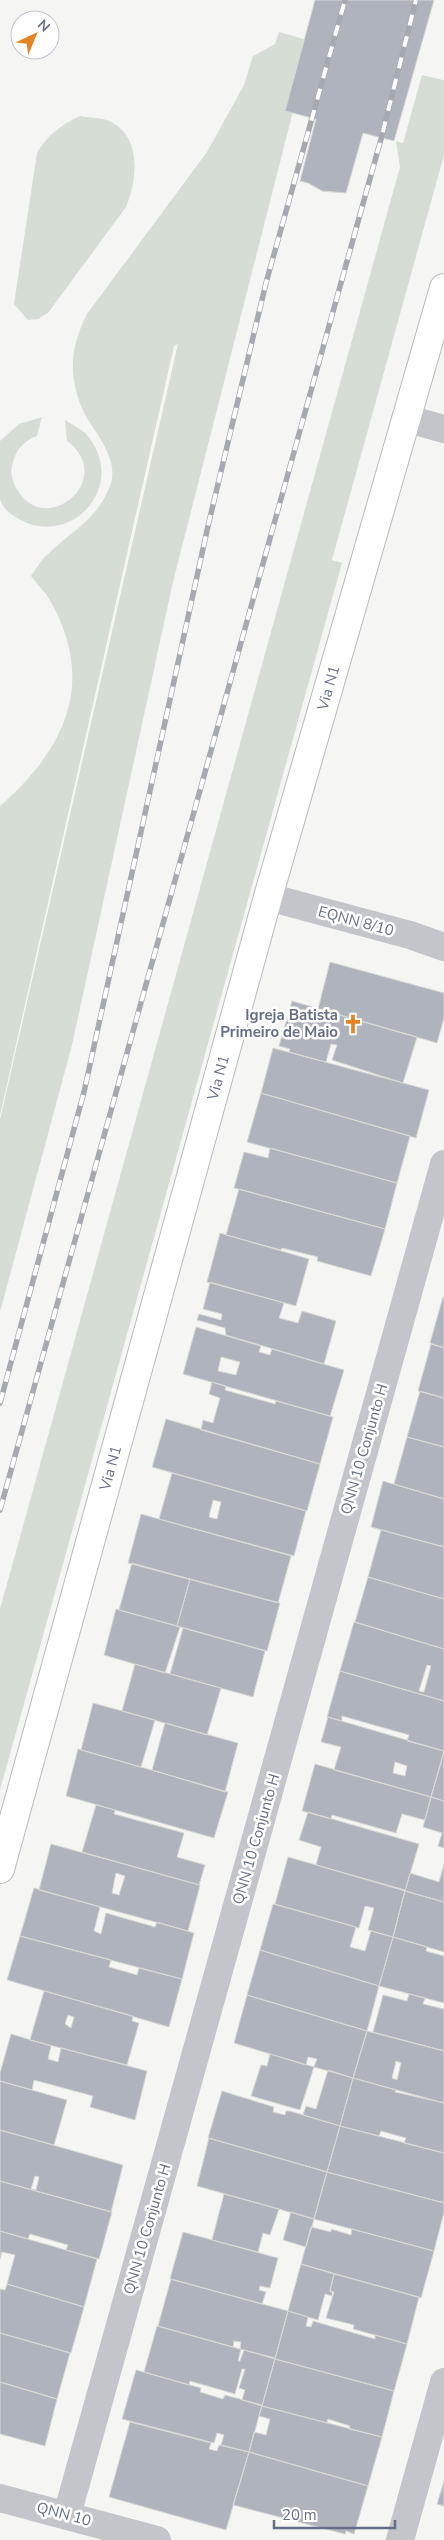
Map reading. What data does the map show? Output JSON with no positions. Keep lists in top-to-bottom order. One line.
{"streets":{"main road":["Via N1"],"street":["EQNN 8/10","QNN 10 Conjunto H","QNN 10"]},"crossings":[["Via N1","EQNN 8/10"],["QNN 10 Conjunto H","QNN 10"]],"places":{"church":["Igreja Batista Primeiro de Maio"]},"scale_bar":"20 m","north":"top right"}
